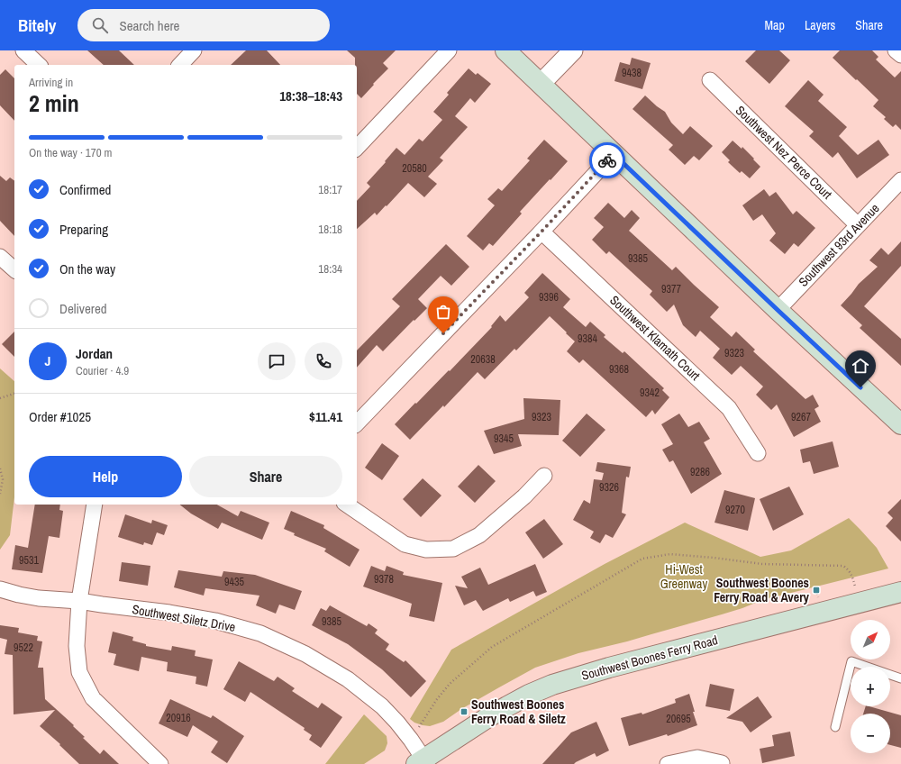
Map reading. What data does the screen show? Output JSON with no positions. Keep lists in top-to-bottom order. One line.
{"streets":{"main road":["Southwest Boones Ferry Road"],"street":["Southwest Nez Perce Court","Southwest 93rd Avenue","Southwest Klamath Court","Southwest Siletz Drive"]},"crossings":[["Southwest Nez Perce Court","Southwest 93rd Avenue"],["Southwest Siletz Drive","Southwest Boones Ferry Road"]],"parks":["Hi-West Greenway"],"places":{"transit":["Southwest Boones Ferry Road & Avery","Southwest Boones Ferry Road & Siletz"]},"house_numbers":["9438","20580","9385","9377","9396","9384","9323","20638","9368","9342","9323","9267","9345","9286","9326","9270","9531","9378","9435","9385","9522","20916","20695"],"north":"top right","page":{"header":"Bitely","search":"Search here","nav":["Map","Layers","Share"],"heading":["2 min","Arriving in","18:38–18:43"],"panel":["Jordan","Courier · 4.9","Order #1025","$11.41"],"bar":"On the way · 170 m","list":[["Confirmed","18:17"],["Preparing","18:18"],["On the way","18:34"],"Delivered"],"round":"J","buttons":["Help","Share"],"map_buttons":["+","−"]}}
